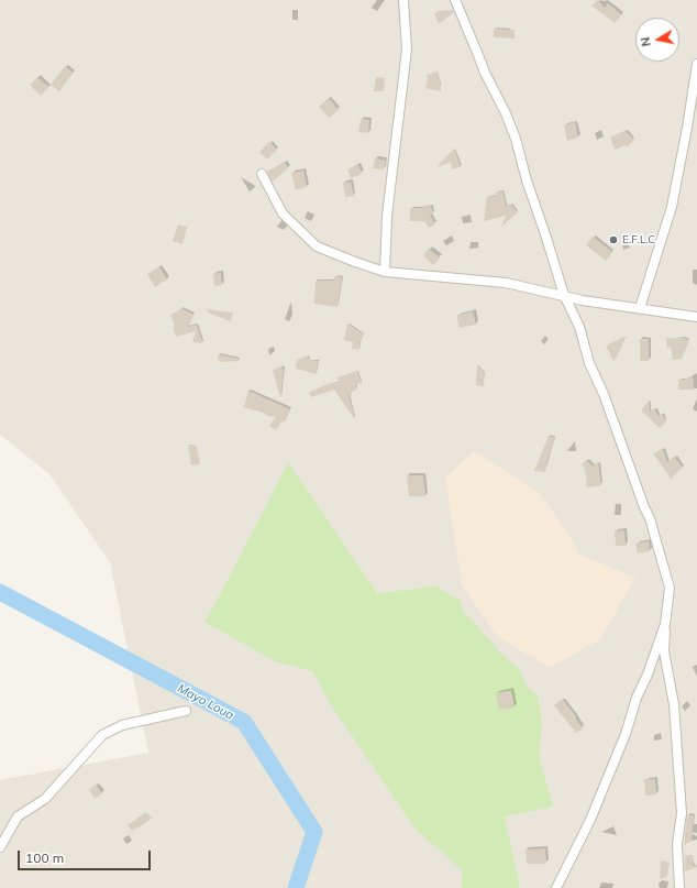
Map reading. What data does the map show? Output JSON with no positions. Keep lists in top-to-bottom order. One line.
{"water":["Mayo Loua"],"places":["E.F.L.C"],"scale_bar":"100 m","north":"left"}
